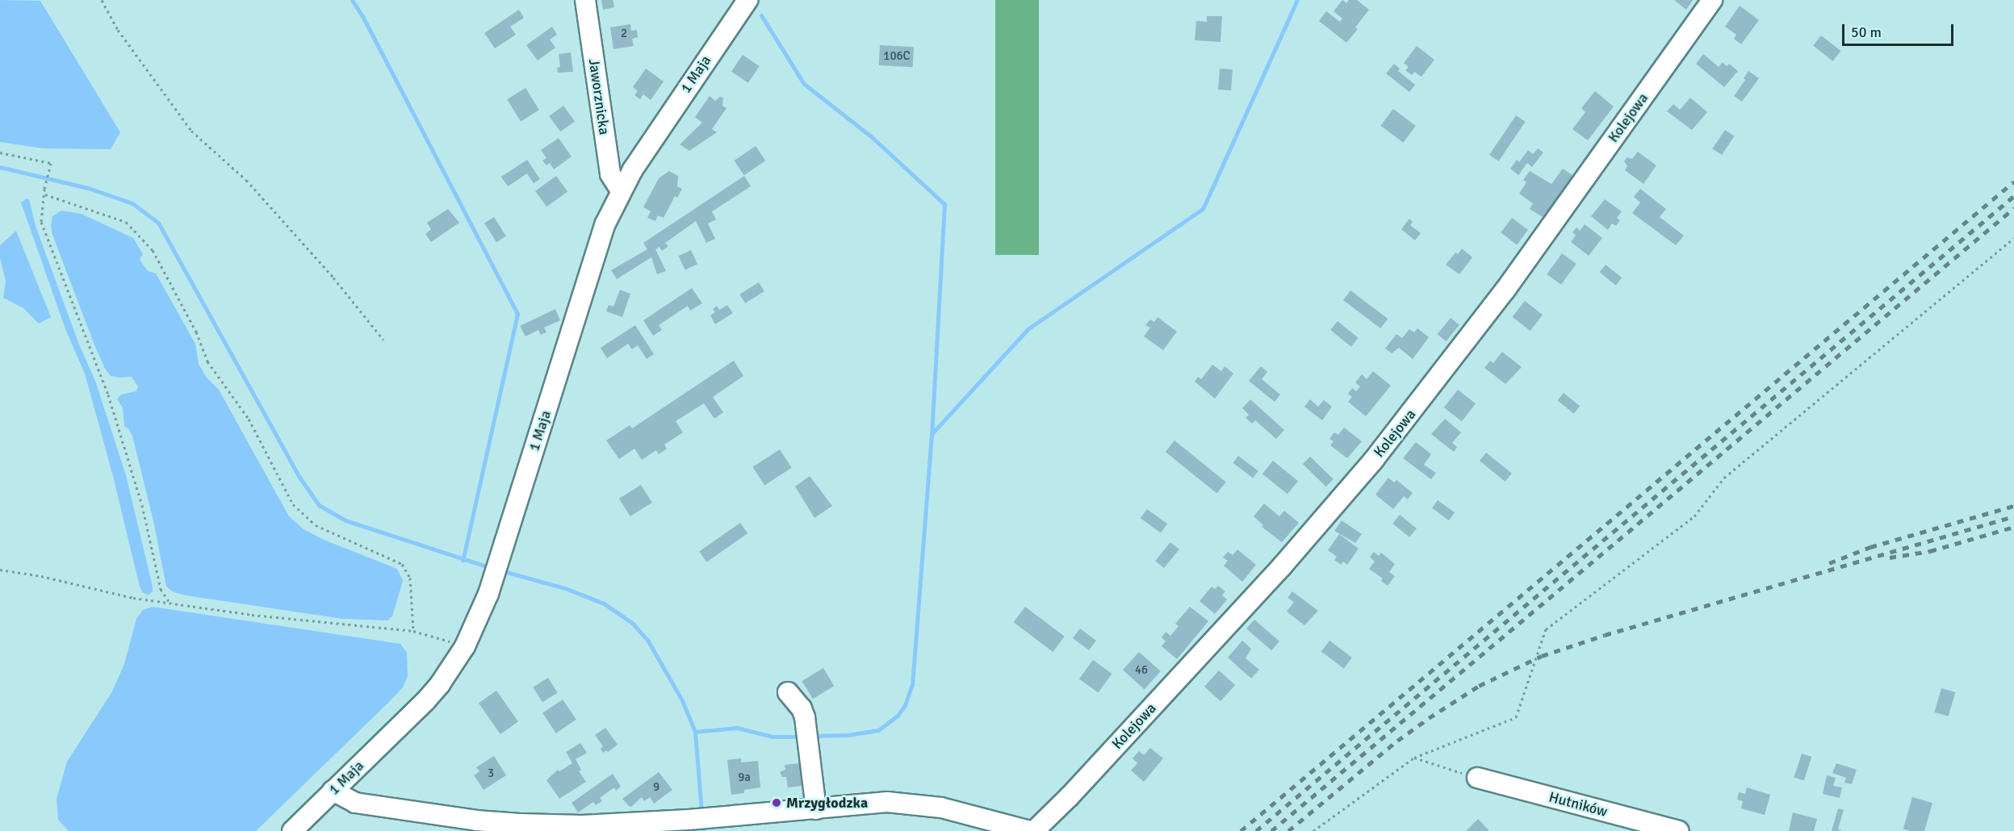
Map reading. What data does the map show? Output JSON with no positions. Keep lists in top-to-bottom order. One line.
{"streets":{"street":["1 Maja","Jaworznicka","Kolejowa","Hutników"]},"crossings":[["1 Maja","Jaworznicka"]],"places":["Mrzygłodzka"],"house_numbers":["2","106C","46","3","9a","9"],"scale_bar":"50 m"}
